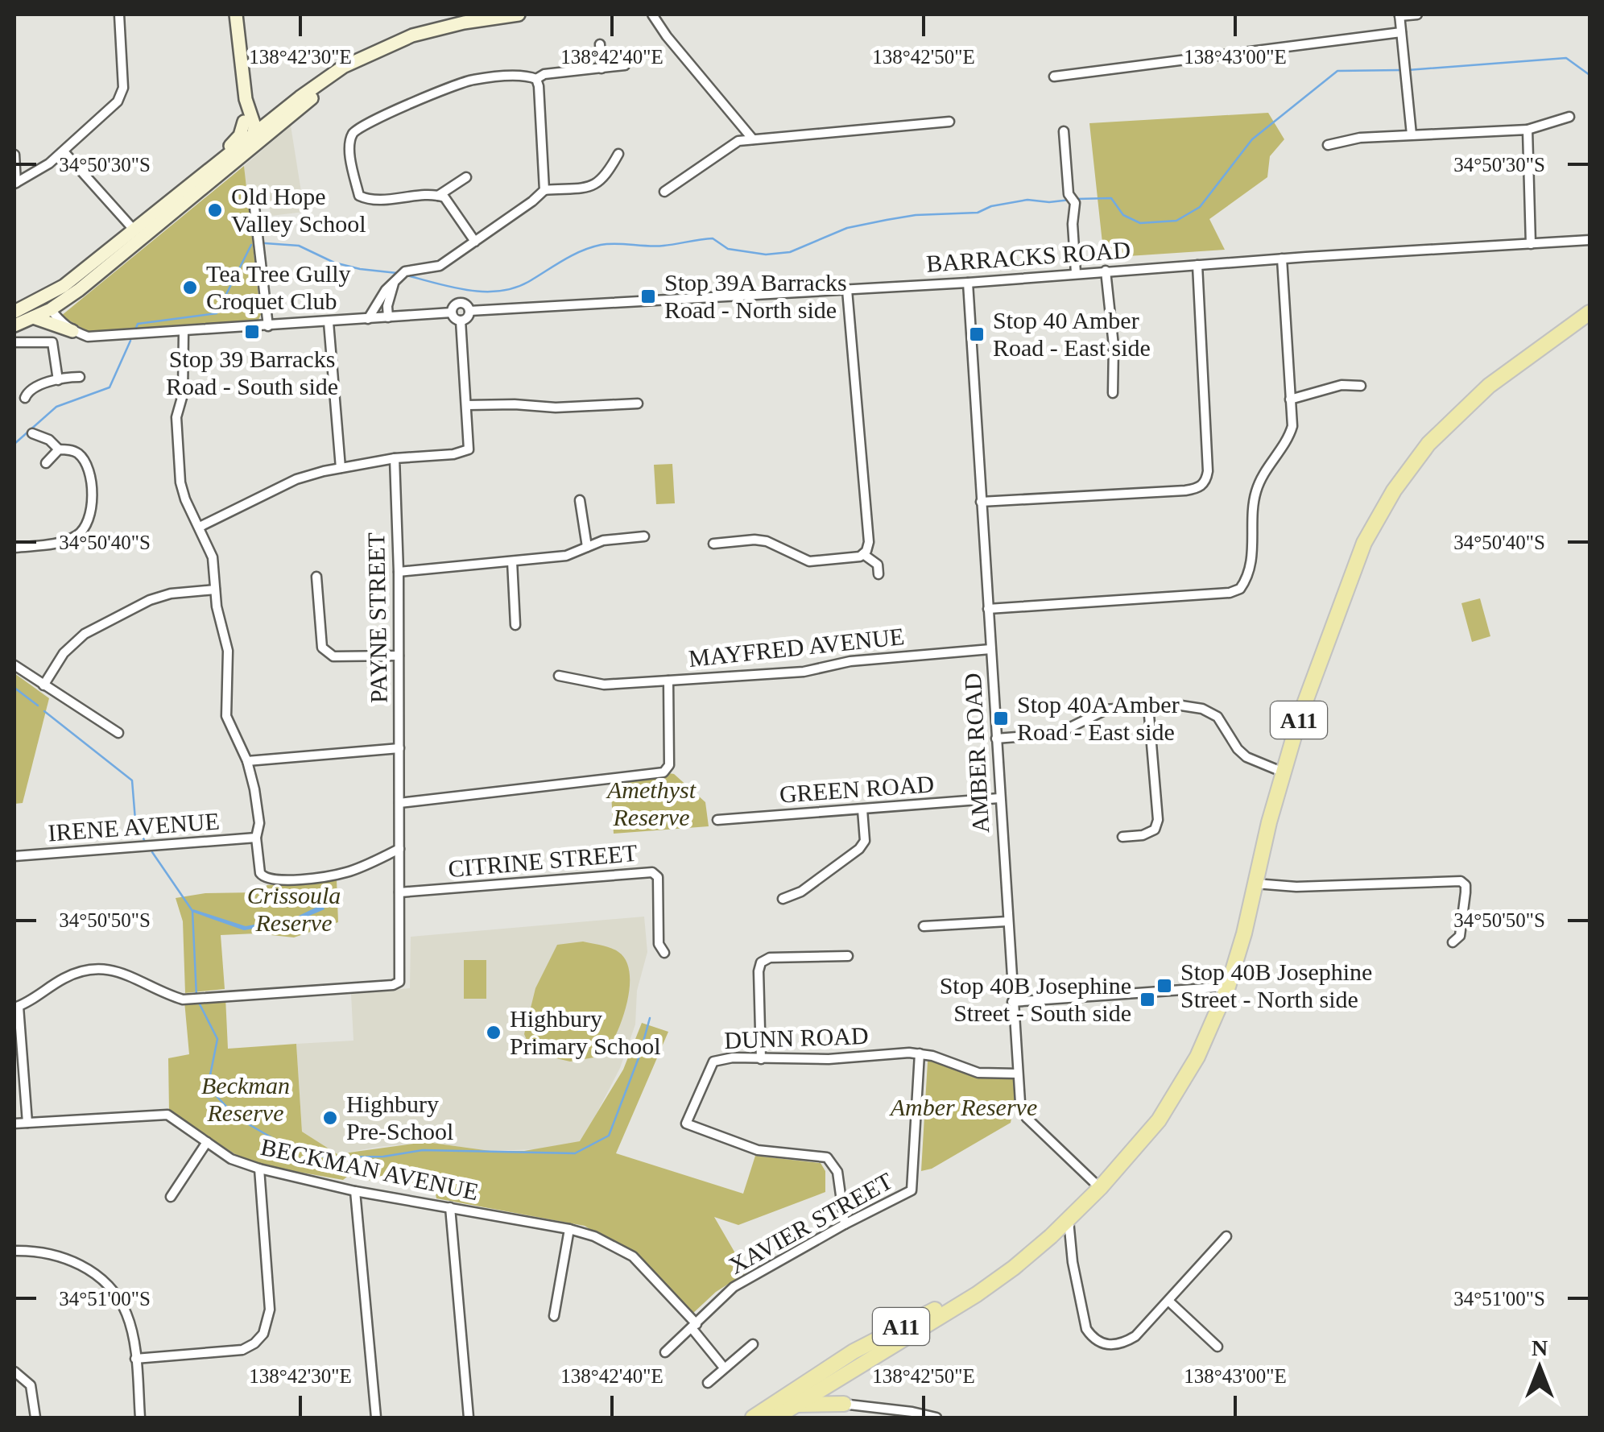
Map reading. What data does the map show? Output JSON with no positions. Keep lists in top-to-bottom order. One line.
{"streets":{"main road":["A11"],"street":["BARRACKS ROAD","PAYNE STREET","MAYFRED AVENUE","AMBER ROAD","GREEN ROAD","IRENE AVENUE","CITRINE STREET","DUNN ROAD","BECKMAN AVENUE","XAVIER STREET"]},"crossings":[["BARRACKS ROAD","AMBER ROAD"],["PAYNE STREET","CITRINE STREET"],["MAYFRED AVENUE","AMBER ROAD"],["A11","AMBER ROAD"],["AMBER ROAD","GREEN ROAD"],["AMBER ROAD","DUNN ROAD"],["DUNN ROAD","XAVIER STREET"],["BECKMAN AVENUE","XAVIER STREET"]],"parks":["Amethyst Reserve","Crissoula Reserve","Beckman Reserve","Amber Reserve"],"places":{"other":["Old Hope Valley School","Tea Tree Gully Croquet Club","Highbury Primary School","Highbury Pre-School"],"transit":["Stop 39A Barracks Road - North side","Stop 39 Barracks Road - South side","Stop 40 Amber Road - East side","Stop 40A Amber Road - East side","Stop 40B Josephine Street - North side","Stop 40B Josephine Street - South side"]},"north":"top","coordinates":["138°42'30\"E","138°42'40\"E","138°42'50\"E","138°43'00\"E","34°50'30\"S","34°50'40\"S","34°50'50\"S","34°51'00\"S"]}
